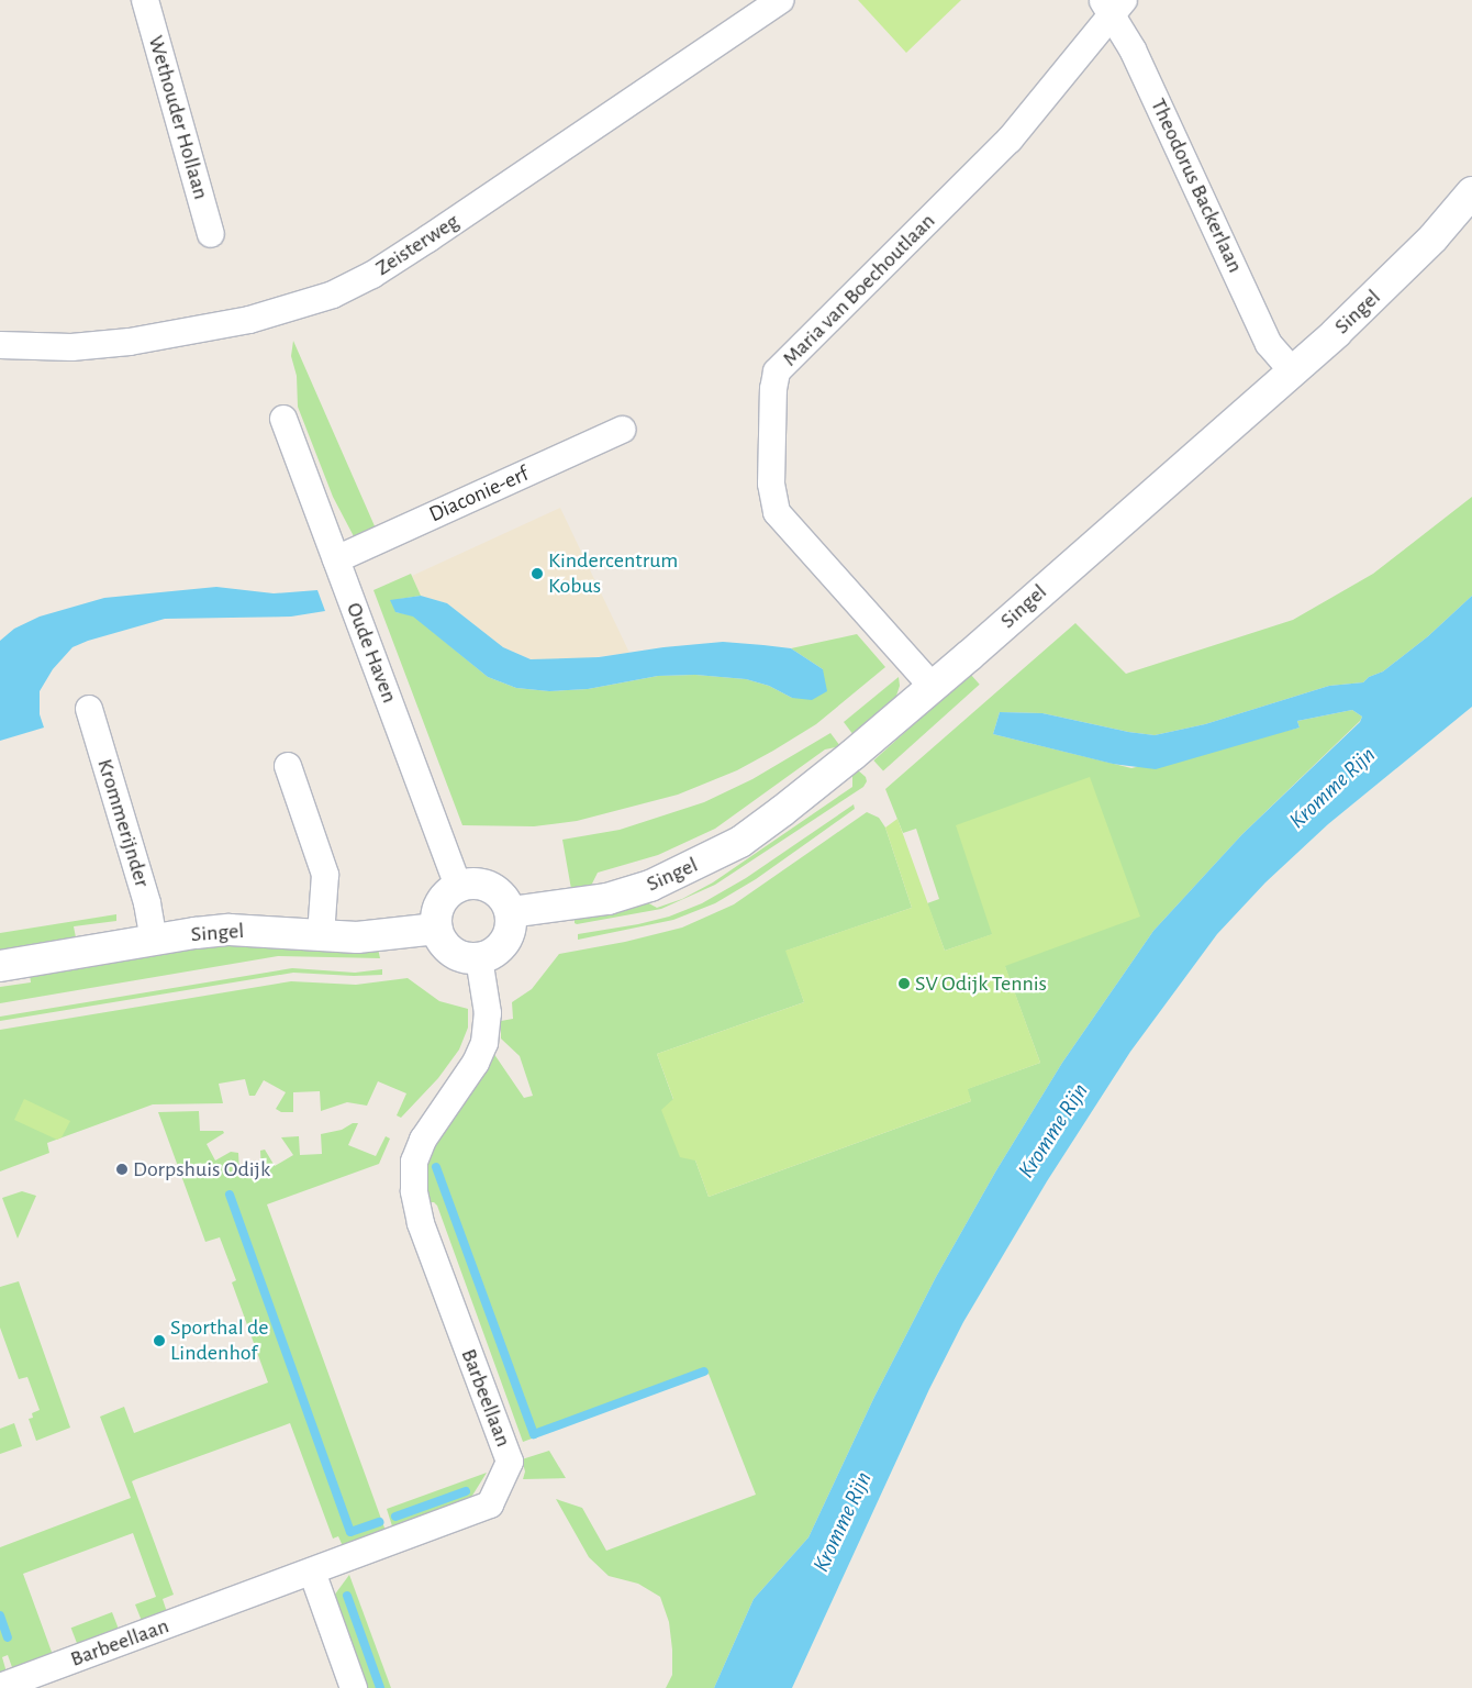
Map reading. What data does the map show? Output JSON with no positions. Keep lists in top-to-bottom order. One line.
{"streets":{"street":["Wethouder Hollaan","Theodorus Backerlaan","Zeisterweg","Maria van Boechoutlaan","Singel","Diaconie-erf","Oude Haven","Krommerijnder","Barbeellaan"]},"crossings":[["Theodorus Backerlaan","Maria van Boechoutlaan"],["Theodorus Backerlaan","Singel"],["Maria van Boechoutlaan","Singel"],["Singel","Oude Haven"],["Singel","Krommerijnder"],["Singel","Barbeellaan"],["Diaconie-erf","Oude Haven"],["Oude Haven","Barbeellaan"]],"water":["Kromme Rijn"],"places":["Kindercentrum Kobus","SV Odijk Tennis","Dorpshuis Odijk","Sporthal de Lindenhof"]}
